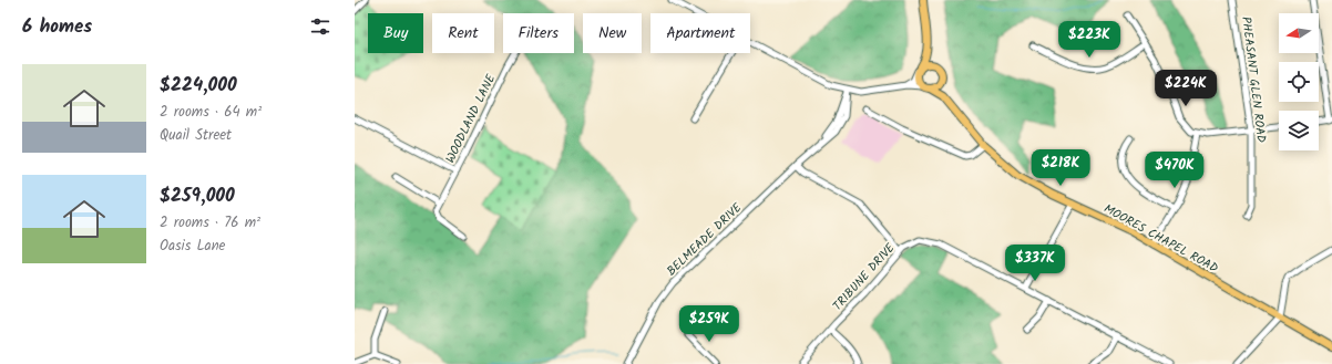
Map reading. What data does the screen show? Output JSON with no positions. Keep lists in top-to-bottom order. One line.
{"streets":{"main road":["MOORES CHAPEL ROAD"],"street":["PHEASANT GLEN ROAD","WOODLAND LANE","BELMEADE DRIVE","TRIBUNE DRIVE"]},"north":"left","page":{"heading":"6 homes","chip":["Buy","Rent","Filters","New","Apartment"],"price":["$223K","$224K","$218K","$470K","$337K","$259K"],"list":[{"name":"$224,000","note":"2 rooms · 64 m² · Quail Street"},{"name":"$259,000","note":"2 rooms · 76 m² · Oasis Lane"}]}}
